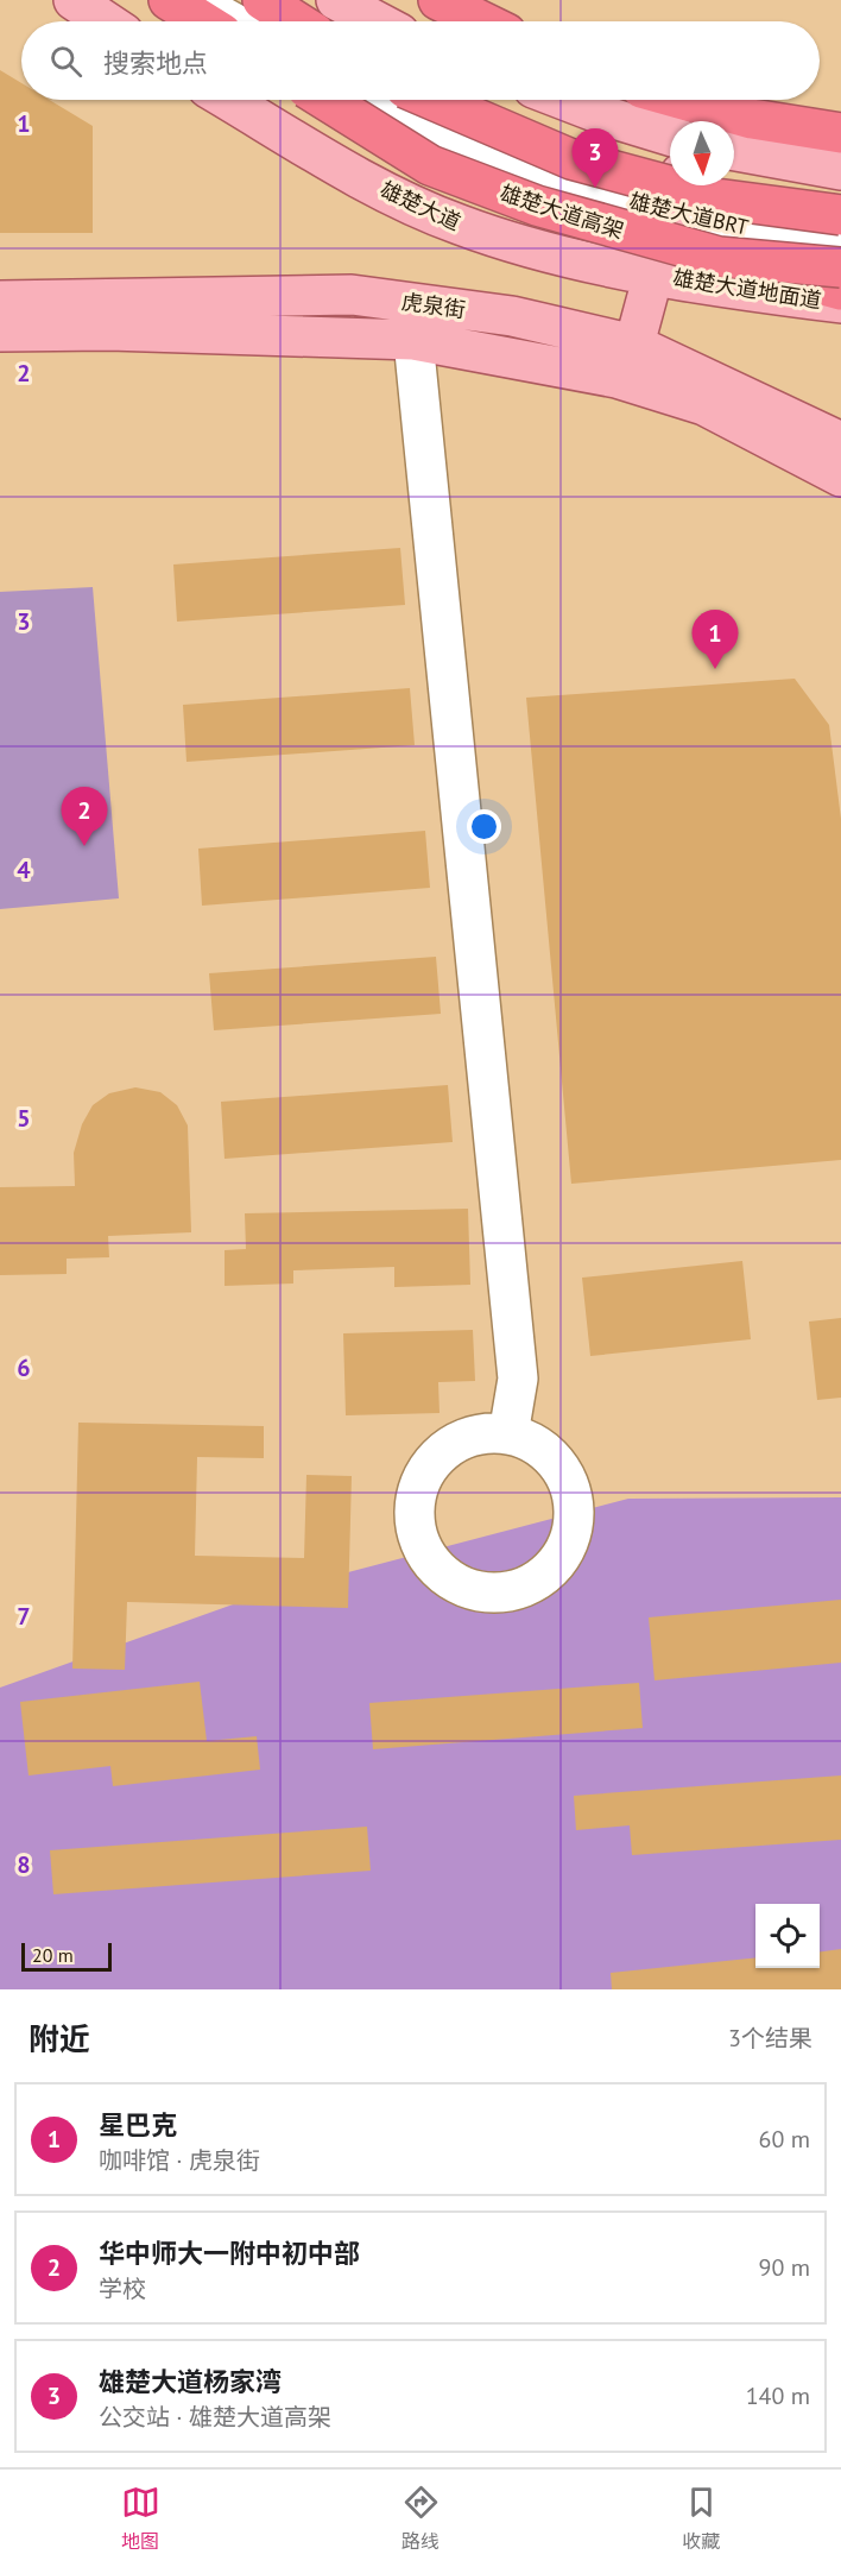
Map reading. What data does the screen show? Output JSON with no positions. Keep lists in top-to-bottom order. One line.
{"streets":{"highway":["雄楚大道高架"],"main road":["雄楚大道","雄楚大道地面道","虎泉街"],"street":["雄楚大道BRT"]},"crossings":[["雄楚大道","雄楚大道地面道"]],"scale_bar":"20 m","north":"bottom","page":{"search":"搜索地点","pins":["3","1","2"],"scale":"20 m","heading":["附近","3个结果"],"list":[{"mark":"1","name":"星巴克","note":"咖啡馆 · 虎泉街","value":"60 m"},{"mark":"2","name":"华中师大一附中初中部","note":"学校","value":"90 m"},{"mark":"3","name":"雄楚大道杨家湾","note":"公交站 · 雄楚大道高架","value":"140 m"}],"nav":["地图","路线","收藏"]},"grid":{"rows":["1","2","3","4","5","6","7","8"]}}
